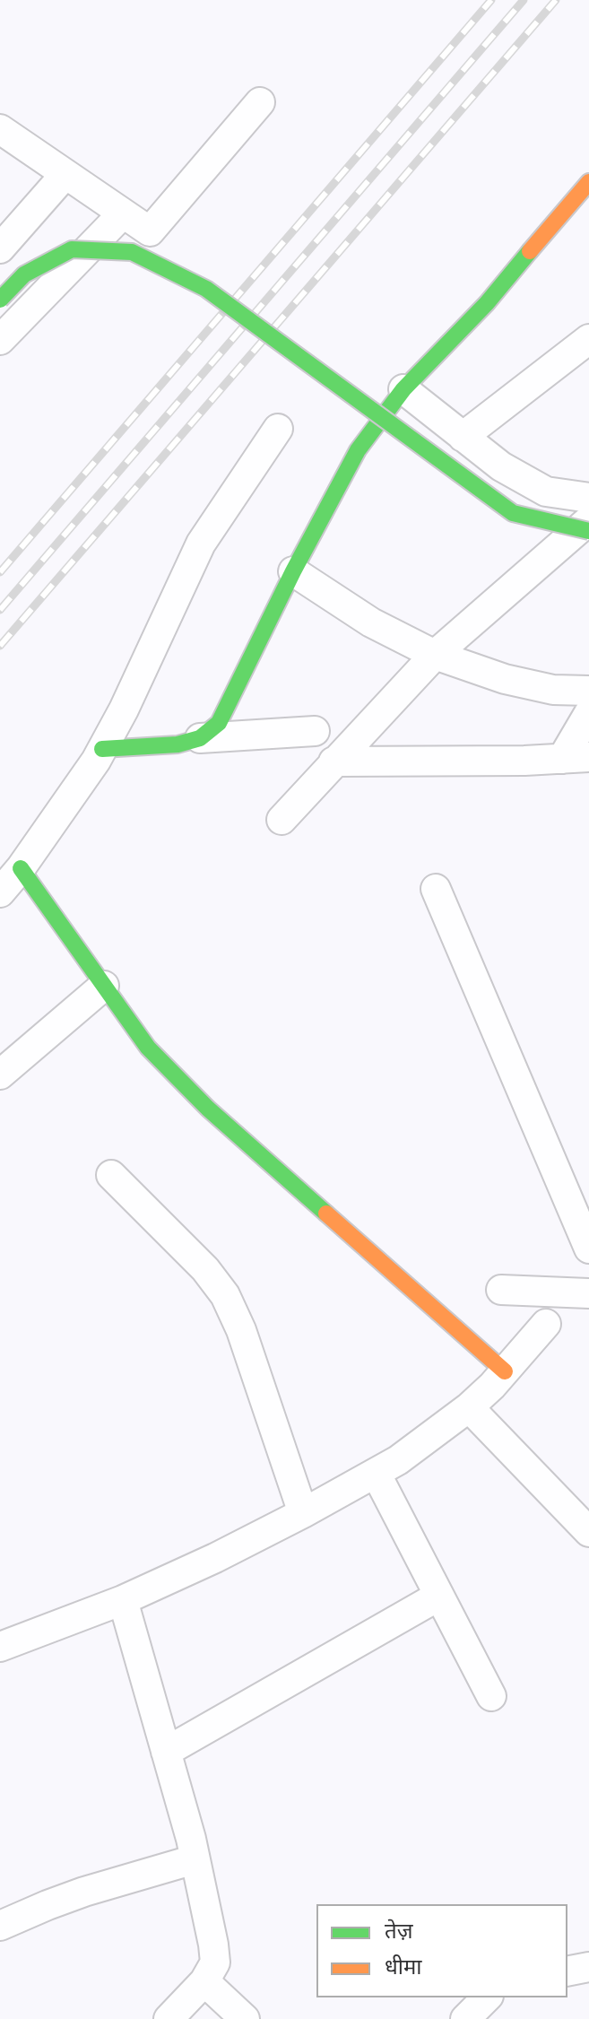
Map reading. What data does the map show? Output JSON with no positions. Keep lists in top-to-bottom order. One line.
{"legend":["तेज़","धीमा"]}
